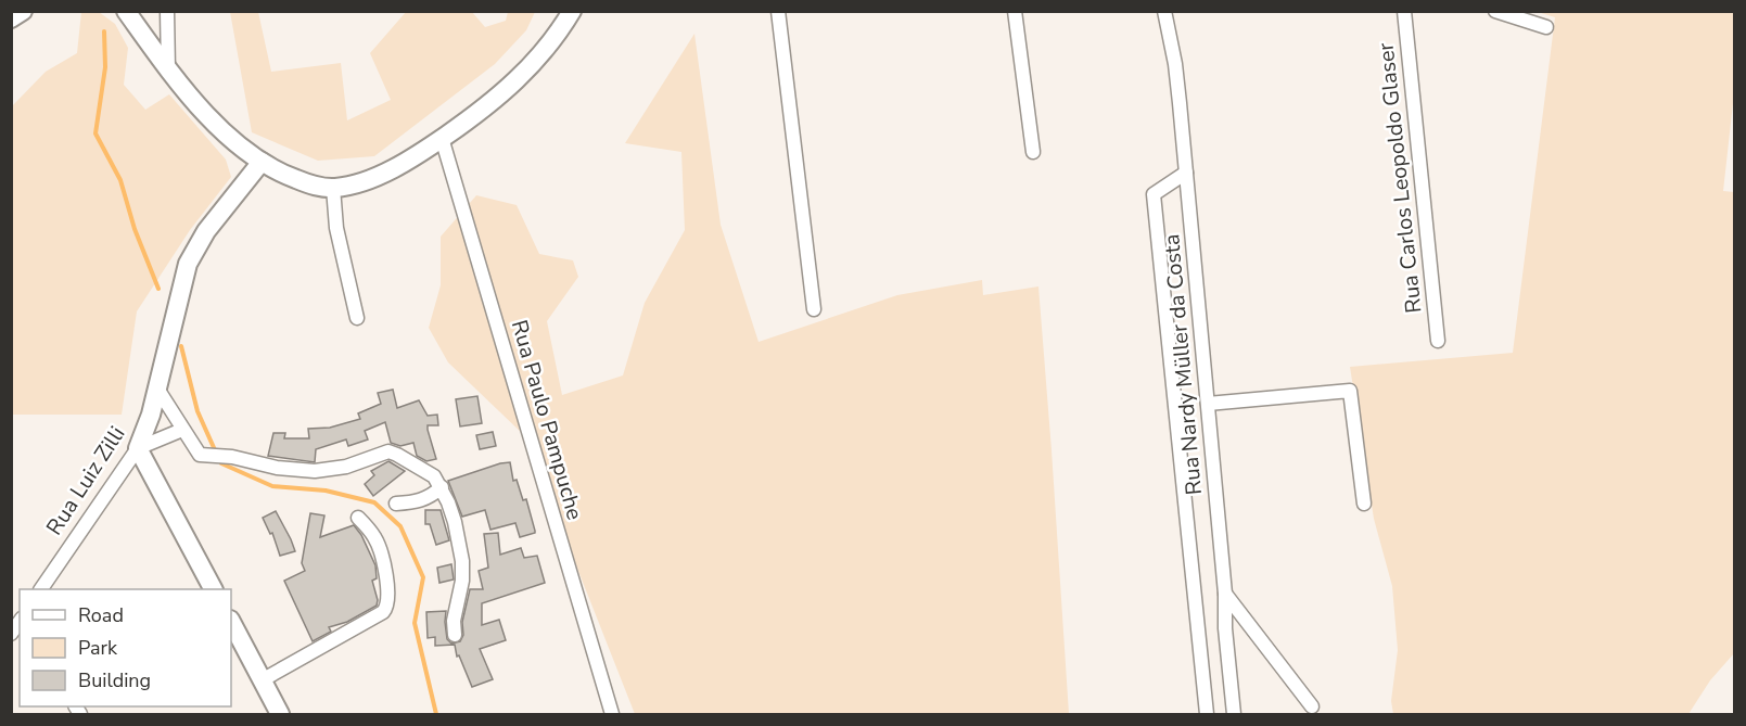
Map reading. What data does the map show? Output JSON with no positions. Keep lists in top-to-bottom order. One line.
{"streets":{"main road":["Rua Luiz Zilli"],"street":["Rua Carlos Leopoldo Glaser","Rua Nardy Müller da Costa","Rua Paulo Pampuche"]},"legend":["Road","Park","Building"]}
